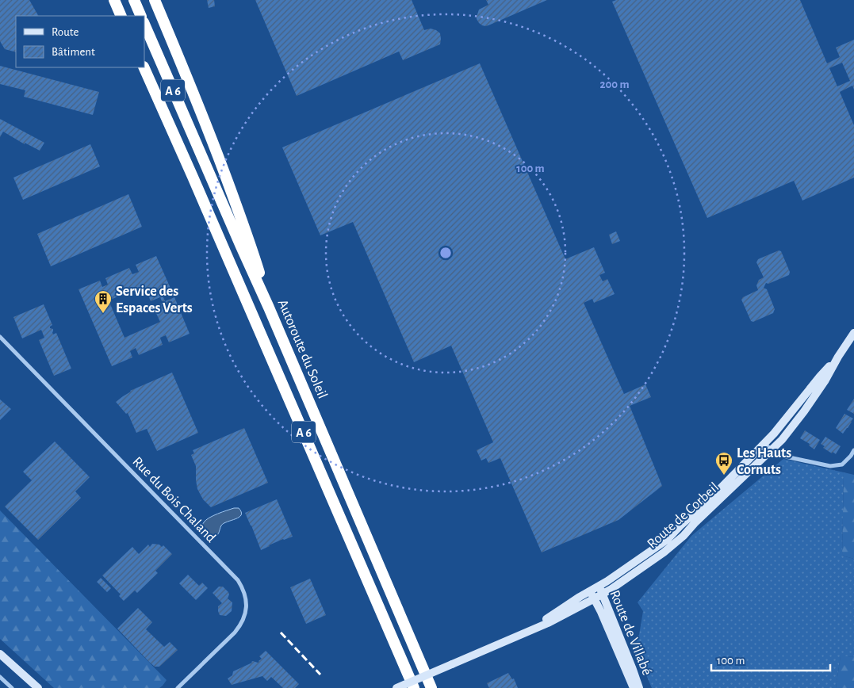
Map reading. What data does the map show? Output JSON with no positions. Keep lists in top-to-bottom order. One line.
{"streets":{"highway":["A 6","Autoroute du Soleil"],"street":["Rue du Bois Chaland","Route de Corbeil","Route de Villabé"]},"crossings":[["Route de Corbeil","Route de Villabé"]],"places":{"building":["Service des Espaces Verts"],"bus stop":["Les Hauts Cornuts"]},"legend":["Route","Bâtiment"],"scale_bar":"100 m","rings":["200 m","100 m"]}
